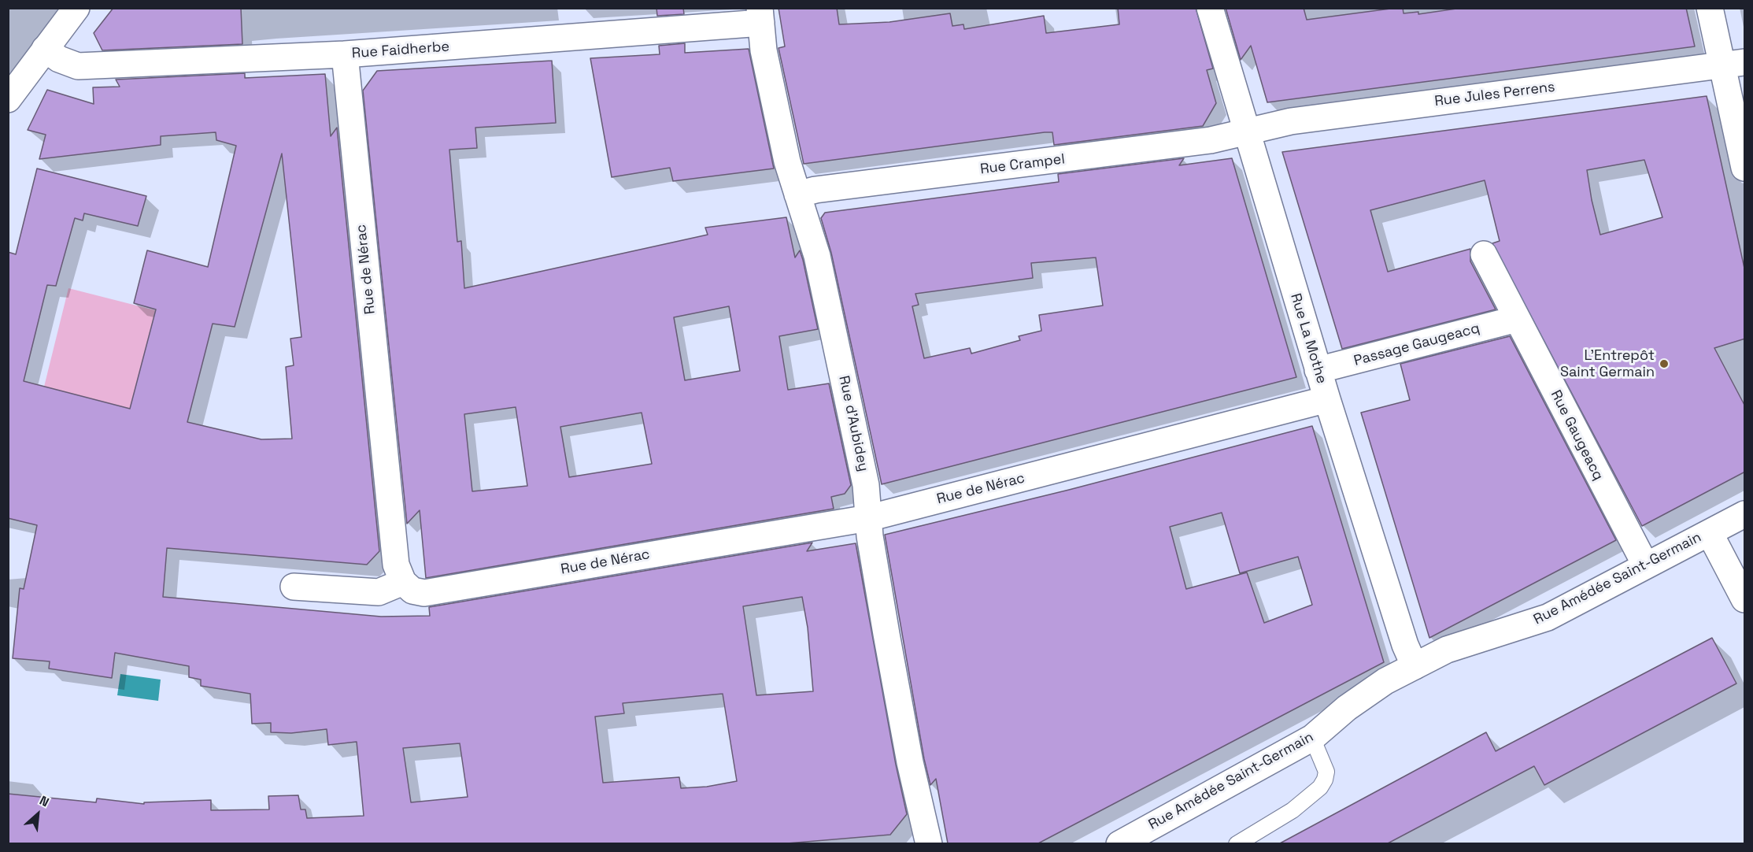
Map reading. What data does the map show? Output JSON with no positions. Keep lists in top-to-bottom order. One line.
{"streets":{"street":["Rue Faidherbe","Rue Jules Perrens","Rue Crampel","Rue de Nérac","Rue La Mothe","Passage Gaugeacq","Rue d'Aubidey","Rue Gaugeacq","Rue Amédée Saint-Germain"]},"crossings":[["Rue Faidherbe","Rue de Nérac"],["Rue Faidherbe","Rue d'Aubidey"],["Rue Jules Perrens","Rue Crampel"],["Rue Jules Perrens","Rue La Mothe"],["Rue Crampel","Rue La Mothe"],["Rue Crampel","Rue d'Aubidey"],["Rue de Nérac","Rue La Mothe"],["Rue de Nérac","Rue d'Aubidey"],["Rue La Mothe","Passage Gaugeacq"],["Rue La Mothe","Rue Amédée Saint-Germain"],["Passage Gaugeacq","Rue Gaugeacq"],["Rue Gaugeacq","Rue Amédée Saint-Germain"]],"places":["L'Entrepôt Saint Germain"],"north":"top right"}
